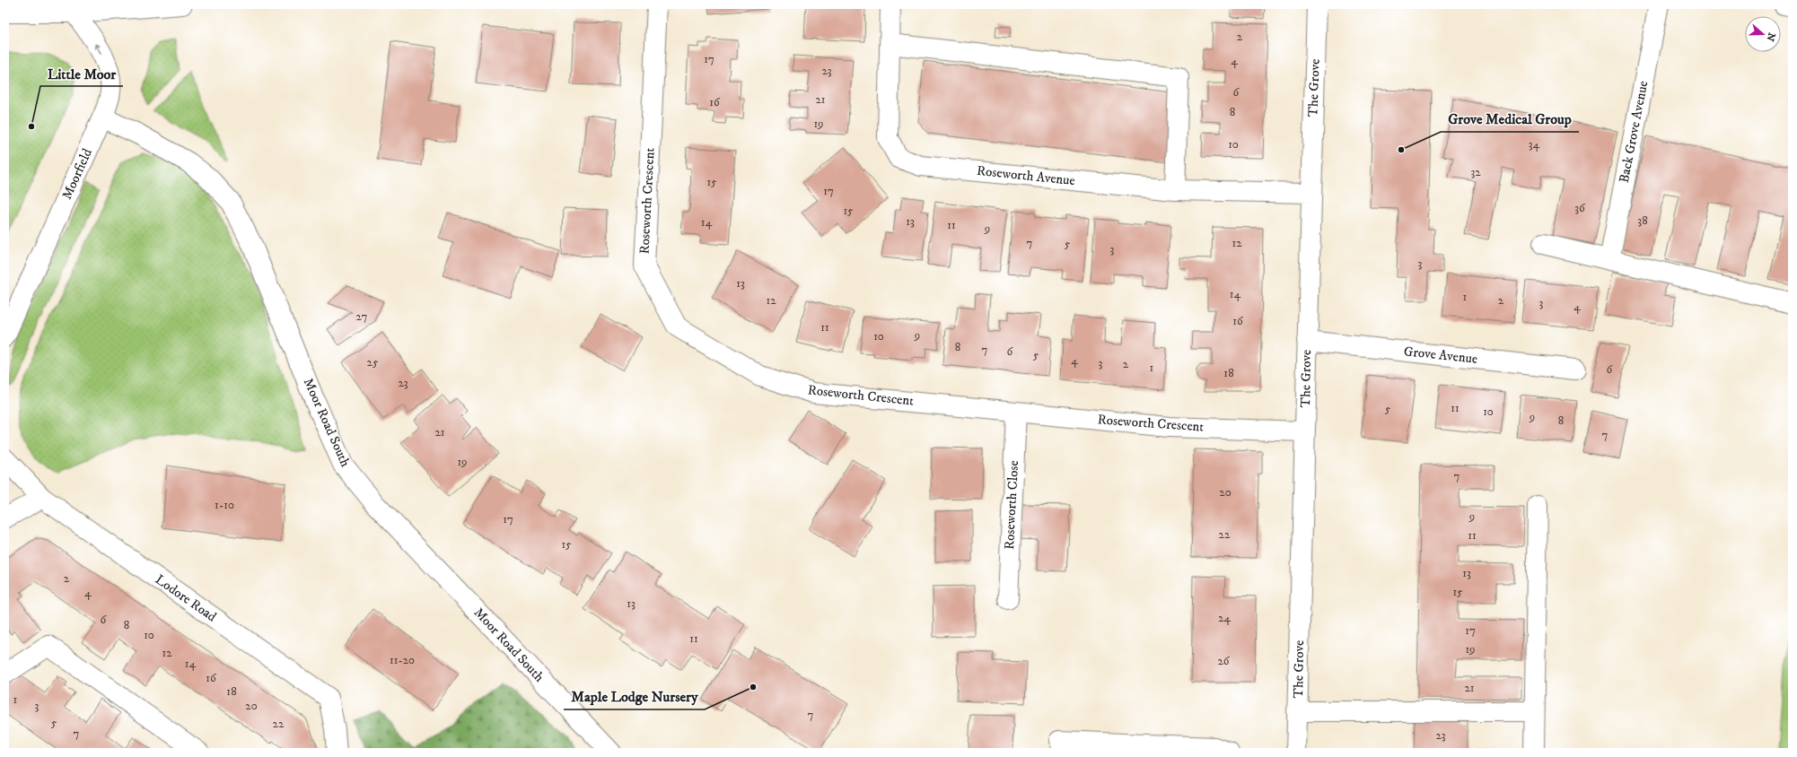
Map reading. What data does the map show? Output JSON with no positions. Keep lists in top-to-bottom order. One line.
{"streets":{"street":["The Grove","Back Grove Avenue","Moorfield","Roseworth Avenue","Roseworth Crescent","Grove Avenue","Moor Road South","Roseworth Close","Lodore Road"]},"crossings":[["The Grove","Roseworth Avenue"],["The Grove","Roseworth Crescent"],["The Grove","Grove Avenue"],["Moorfield","Moor Road South"],["Roseworth Crescent","Roseworth Close"]],"places":["Little Moor","Grove Medical Group","Maple Lodge Nursery"],"house_numbers":["2","17","4","23","6","21","16","8","19","10","34","32","15","17","36","15","38","13","14","11","9","7","12","5","3","3","13","14","1","12","2","3","4","27","16","11","9","10","8","7","6","5","4","25","3","2","1","6","18","23","11","5","10","9","8","21","7","19","7","20","1-10","9","17","22","11","15","13","2","15","4","13","24","6","8","17","10","11","19","12","11-20","26","14","16","21","18","1","3","20","7","5","22","7","23"],"north":"right"}
